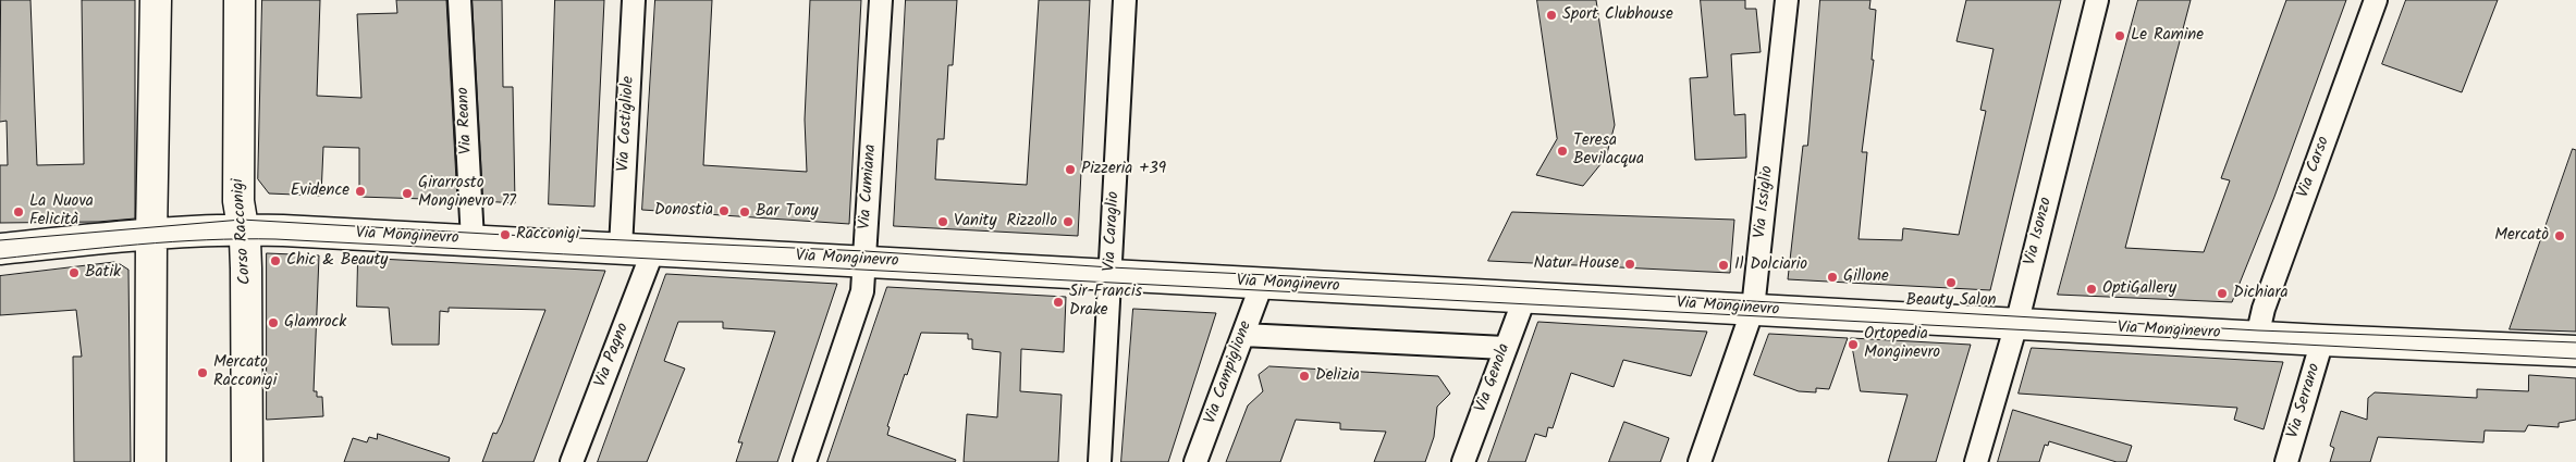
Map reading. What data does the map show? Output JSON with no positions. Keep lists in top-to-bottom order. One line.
{"streets":{"street":["Via Reano","Via Costigliole","Via Carso","Via Cumiana","Via Issiglio","Corso Racconigi","Via Caraglio","Via Isonzo","Via Monginevro","Via Pagno","Via Campiglione","Via Genola","Via Serrano"]},"crossings":[["Via Reano","Via Monginevro"],["Via Costigliole","Via Monginevro"],["Via Carso","Via Monginevro"],["Via Cumiana","Via Monginevro"],["Via Issiglio","Via Monginevro"],["Corso Racconigi","Via Monginevro"],["Via Caraglio","Via Monginevro"],["Via Isonzo","Via Monginevro"],["Via Monginevro","Via Pagno"],["Via Monginevro","Via Campiglione"],["Via Monginevro","Via Genola"],["Via Monginevro","Via Serrano"]],"places":["Sport Clubhouse","Le Ramine","Teresa Bevilacqua","Pizzeria +39","Evidence","Girarrosto Monginevro 77","Donostia","La Nuova Felicità","Bar Tony","Vanity","Rizzollo","Racconigi","Mercatò","Chic & Beauty","Natur House","Il Dolciario","Batik","Gillone","Beauty Salon","OptiGallery","Dichiara","Sir Francis Drake","Glamrock","Ortopedia Monginevro","Mercato Racconigi","Delizia"]}
